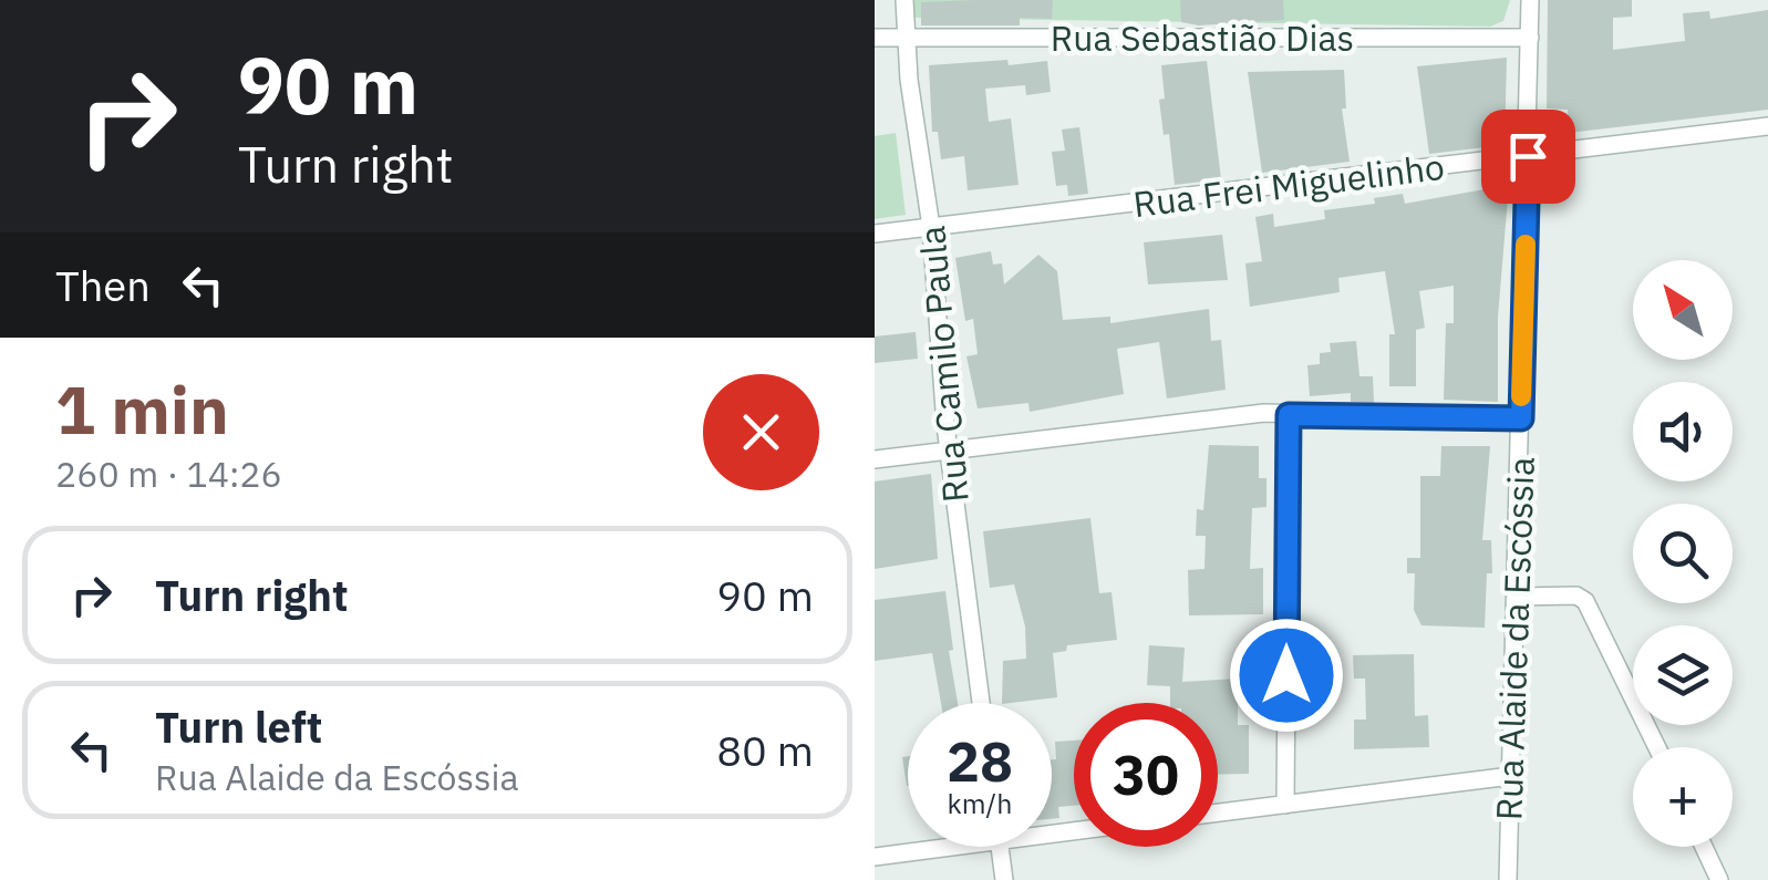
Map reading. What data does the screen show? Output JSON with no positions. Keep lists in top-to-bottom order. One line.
{"streets":{"street":["Rua Sebastião Dias","Rua Frei Miguelinho","Rua Camilo Paula","Rua Alaide da Escóssia"]},"crossings":[["Rua Sebastião Dias","Rua Camilo Paula"],["Rua Sebastião Dias","Rua Alaide da Escóssia"],["Rua Frei Miguelinho","Rua Camilo Paula"],["Rua Frei Miguelinho","Rua Alaide da Escóssia"]],"north":"top left","page":{"turn":["90 m","Turn right"],"then":"Then","map_buttons":"+","heading":["1 min","260 m · 14:26"],"list":[{"name":"Turn right","value":"90 m"},{"name":"Turn left","note":"Rua Alaide da Escóssia","value":"80 m"}],"speed":"28 km/h","limit":"30"}}
